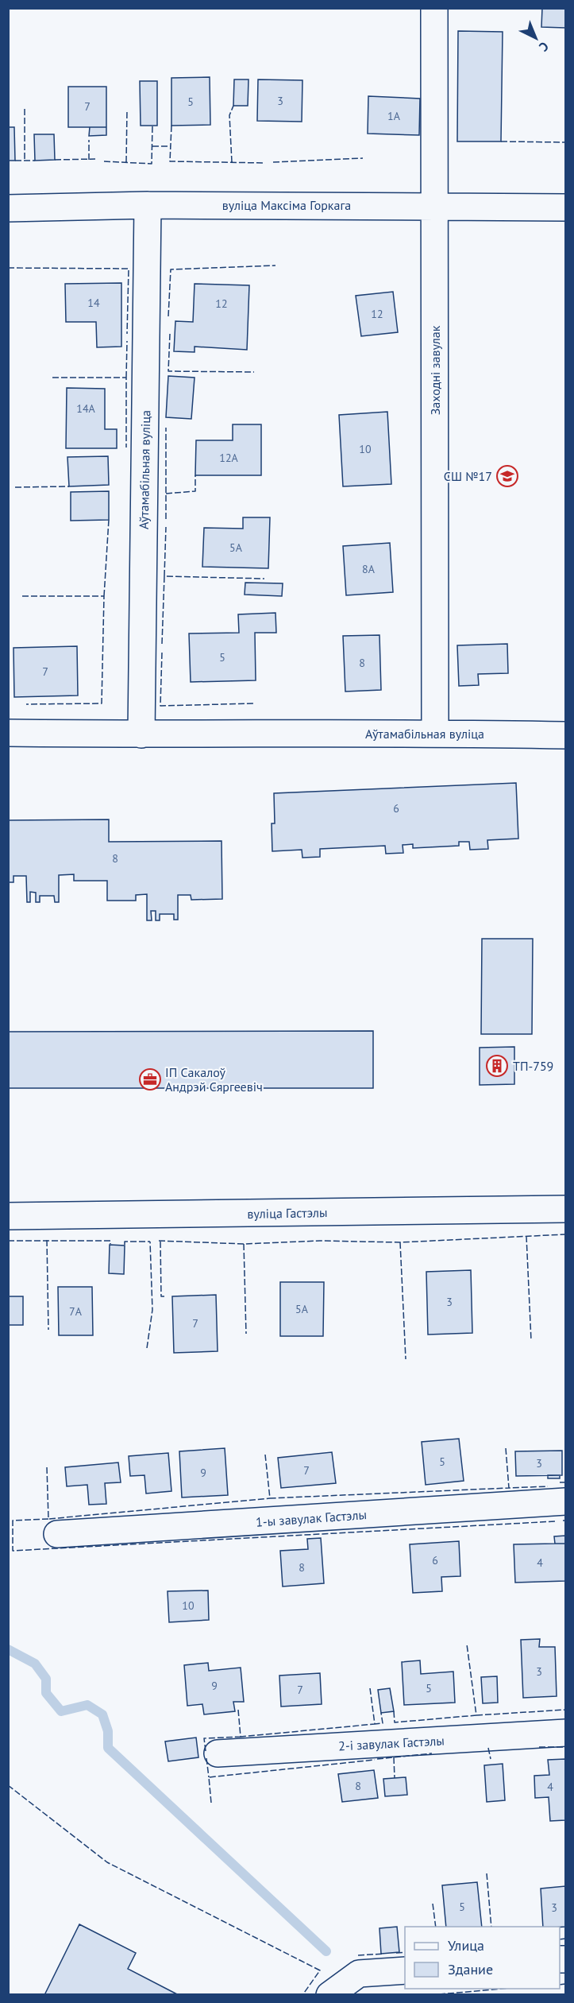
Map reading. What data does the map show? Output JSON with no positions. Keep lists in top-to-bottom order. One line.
{"streets":{"street":["вуліца Максіма Горкага","Заходні завулак","Аўтамабільная вуліца","вуліца Гастэлы","1-ы завулак Гастэлы","2-і завулак Гастэлы"]},"crossings":[["вуліца Максіма Горкага","Заходні завулак"],["вуліца Максіма Горкага","Аўтамабільная вуліца"],["Заходні завулак","Аўтамабільная вуліца"]],"places":{"school or university":["СШ №17"],"building":["ТП-759"],"office":["ІП Сакалоў Андрэй Сяргеевіч"]},"house_numbers":["3","5","7","1А","14","12","12","14А","10","12А","5А","8А","5","8","7","6","8","3","5А","7А","7","5","3","7","9","6","4","8","10","3","9","5","7","8","4","5","3"],"legend":["Улица","Здание"],"north":"bottom right"}
